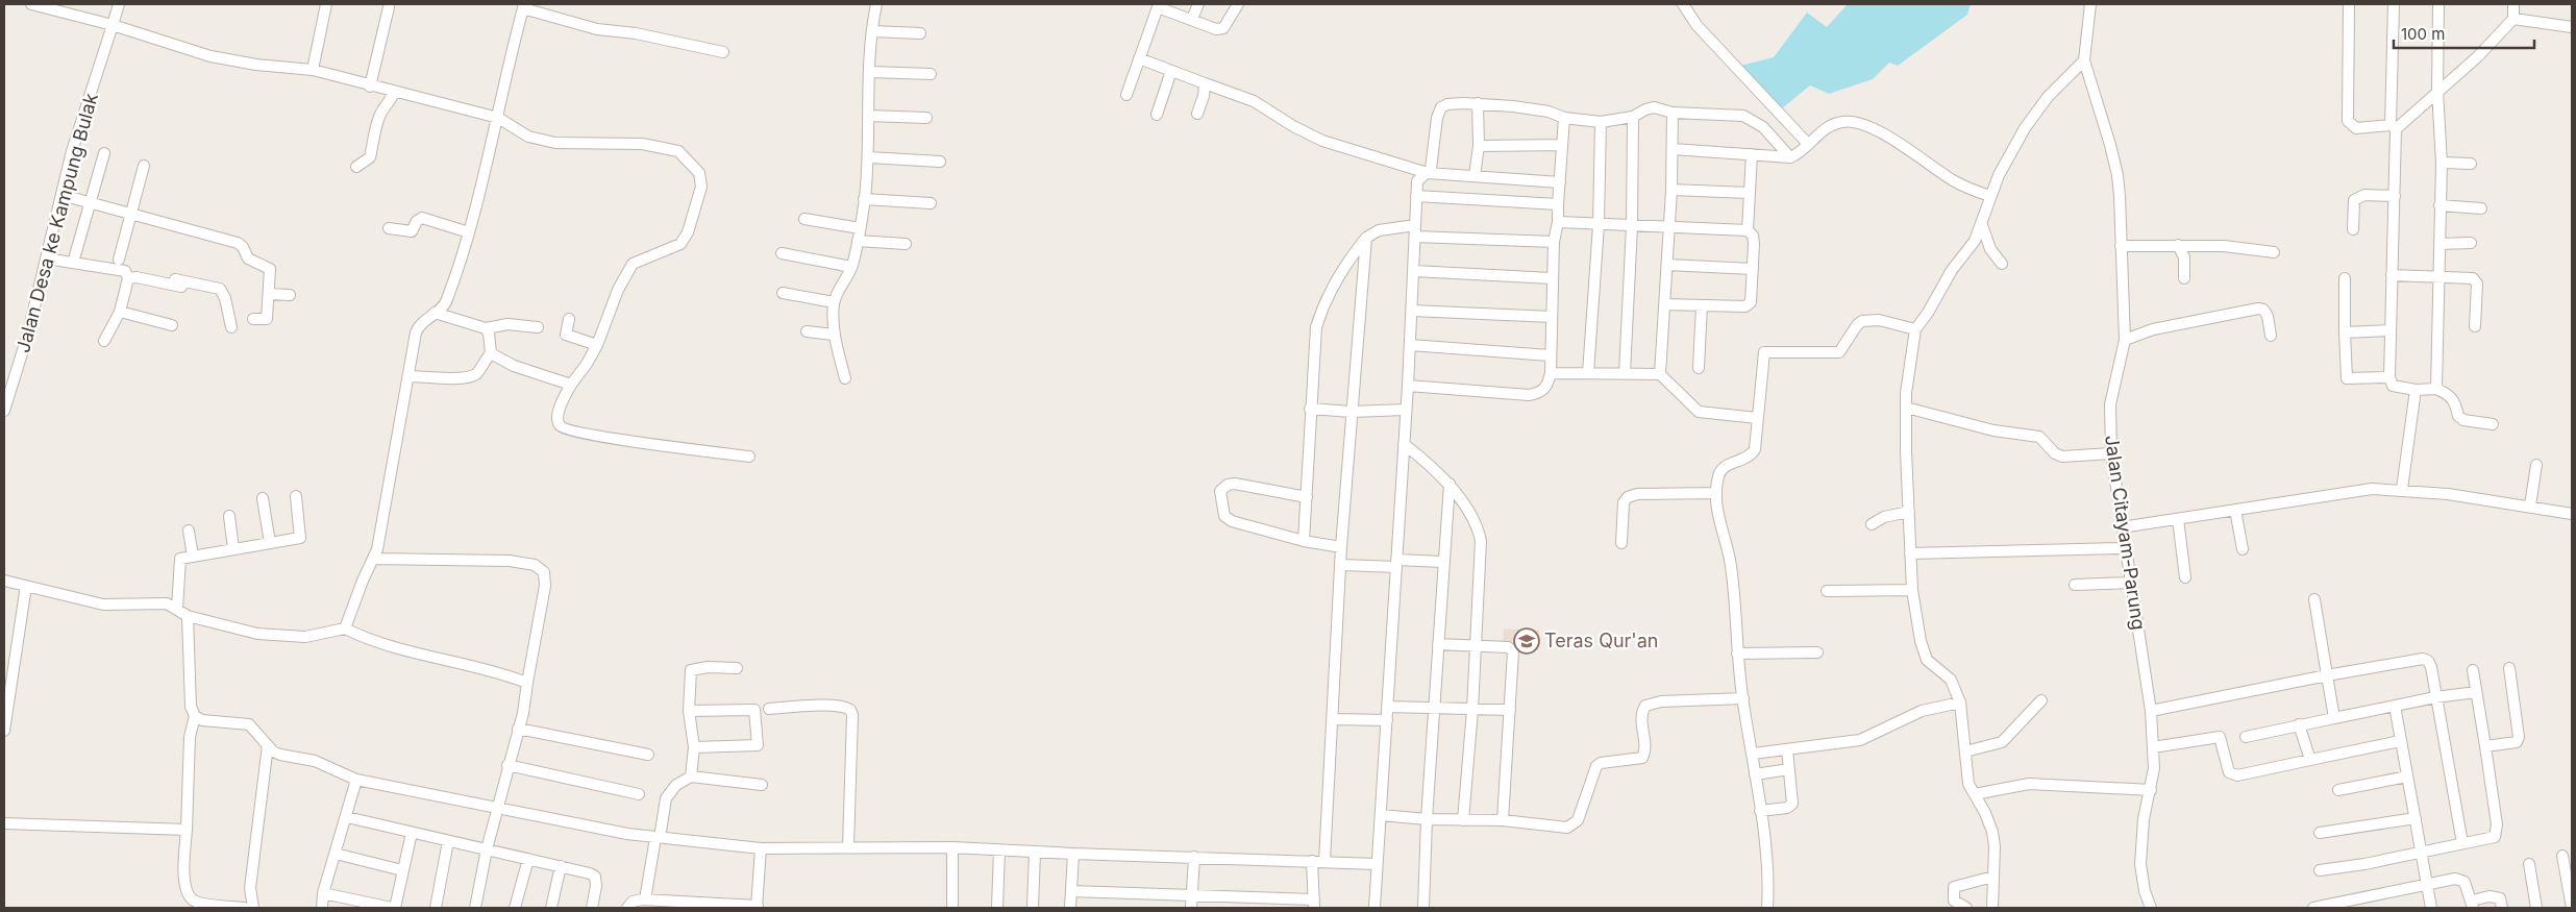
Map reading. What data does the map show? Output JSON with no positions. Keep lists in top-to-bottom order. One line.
{"streets":{"street":["Jalan Desa ke Kampung Bulak","Jalan Citayam-Parung"]},"places":{"school or university":["Teras Qur'an"]},"scale_bar":"100 m"}
